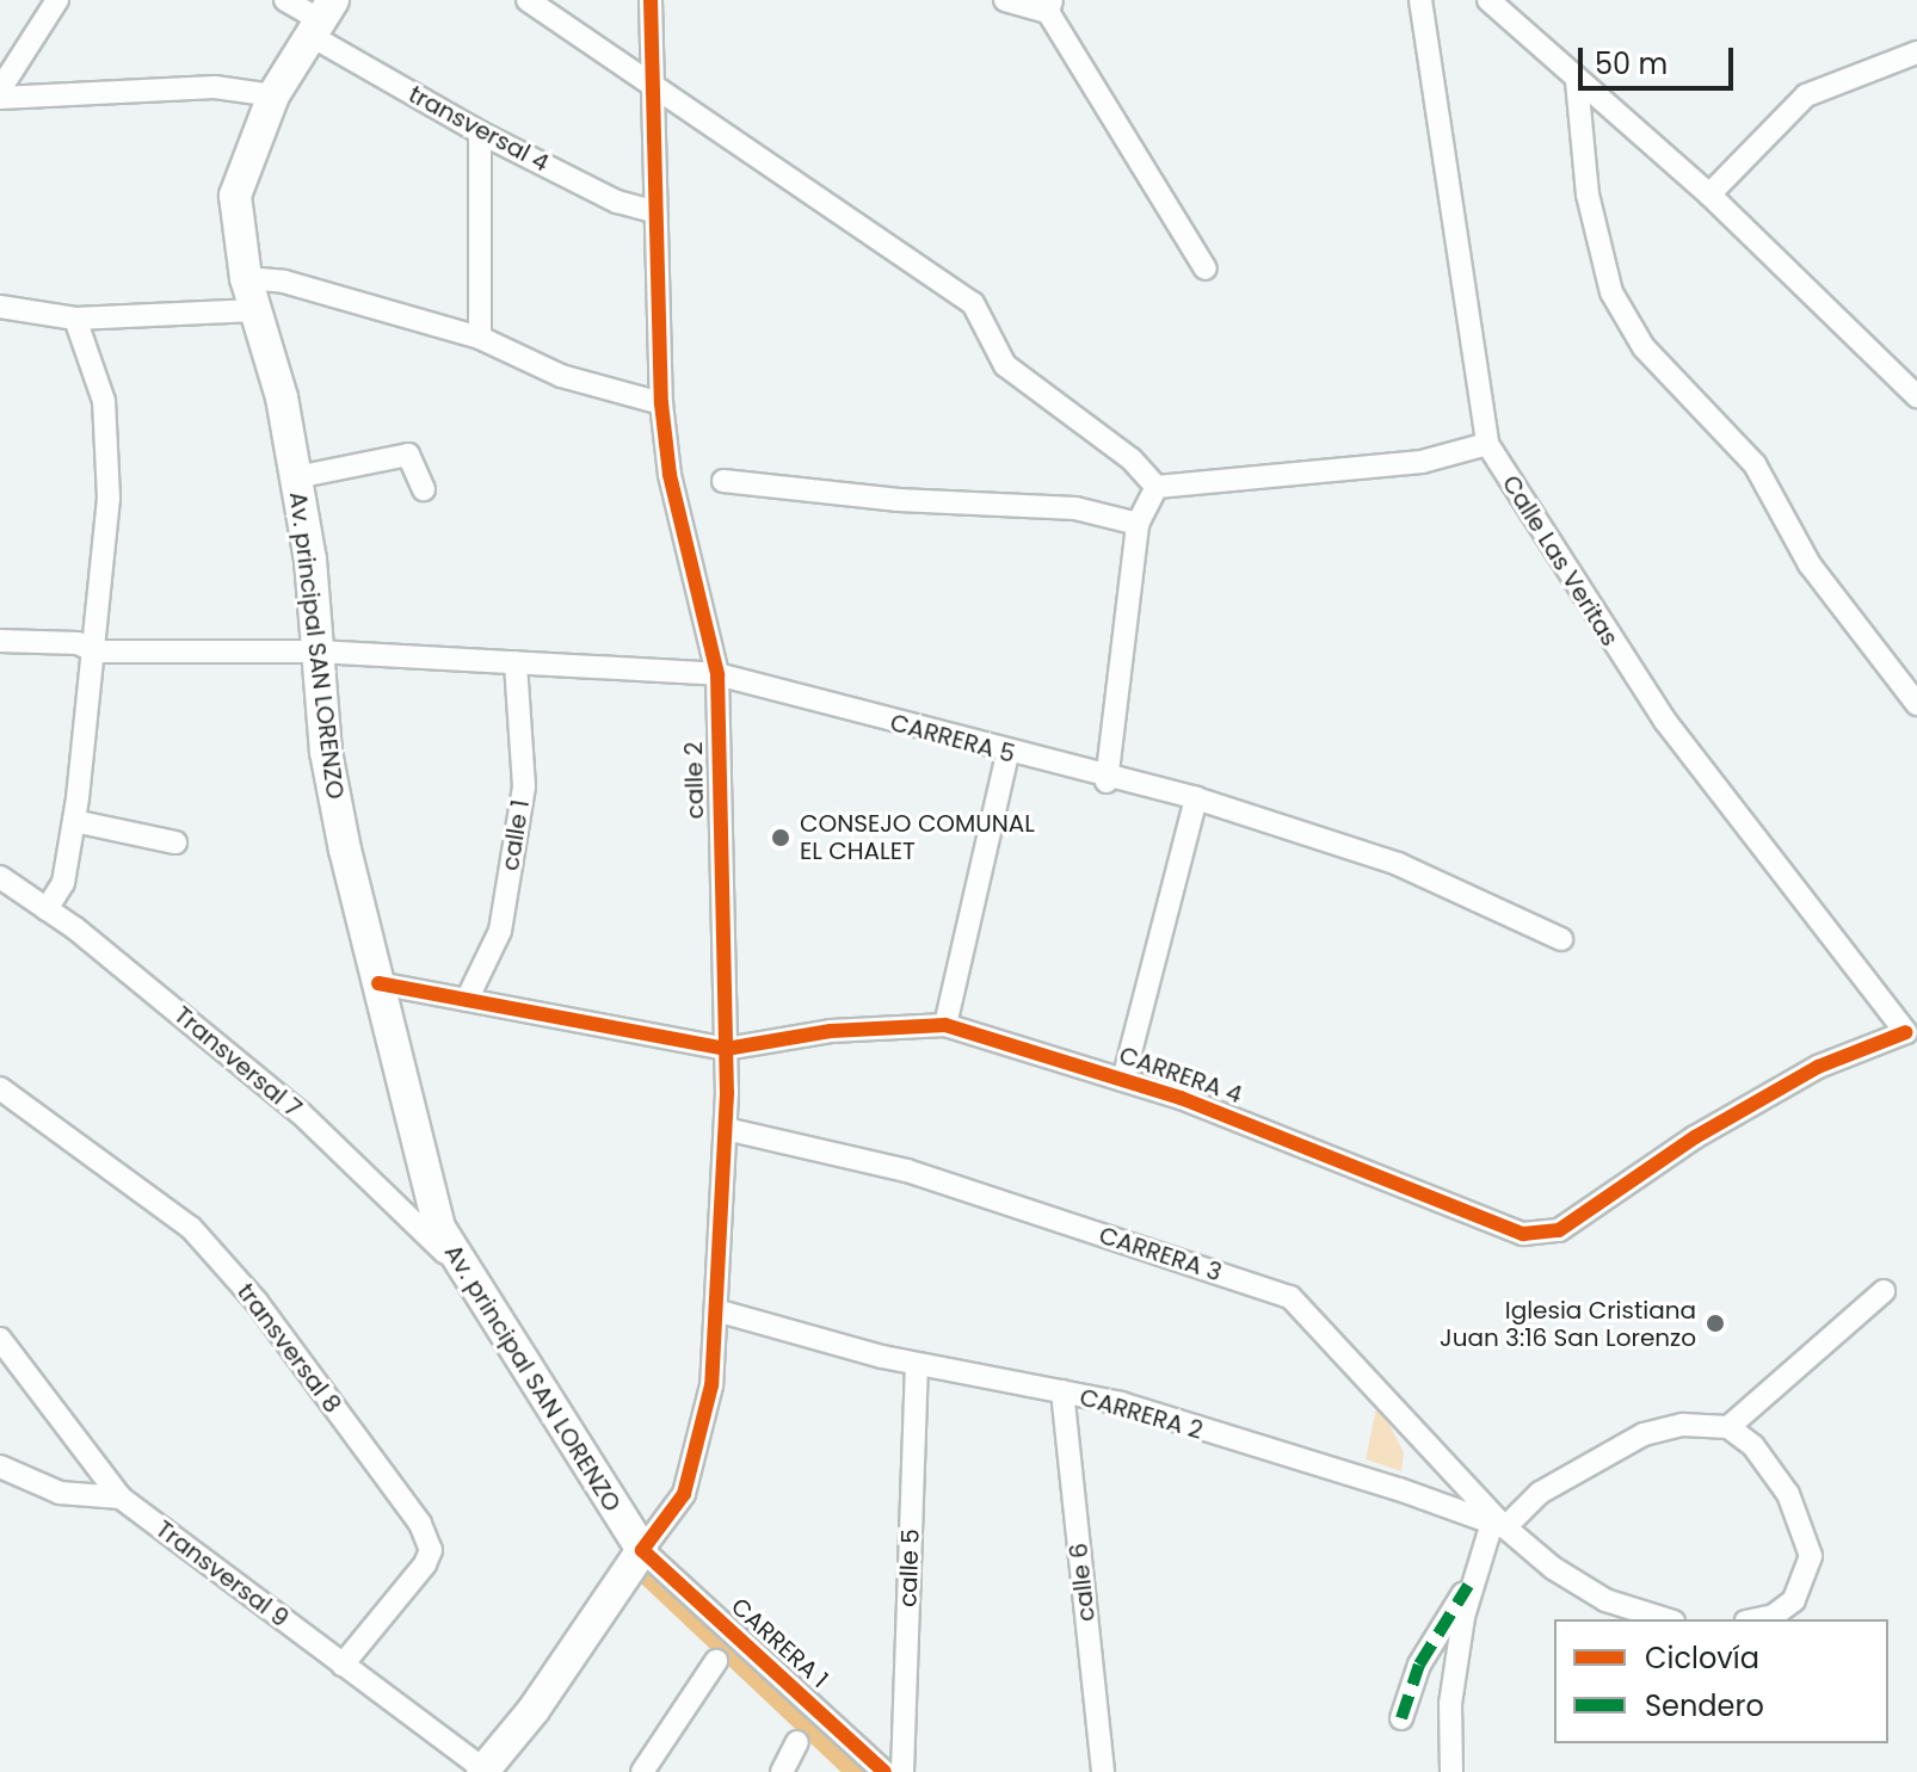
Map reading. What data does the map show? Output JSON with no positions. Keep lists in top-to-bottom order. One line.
{"streets":{"main road":["Av. principal SAN LORENZO"],"street":["transversal 4","Calle Las Veritas","CARRERA 5","calle 2","calle 1","Transversal 7","CARRERA 4","CARRERA 3","transversal 8","CARRERA 2","calle 5","Transversal 9","calle 6","CARRERA 1"]},"crossings":[["transversal 4","Av. principal SAN LORENZO"],["transversal 4","calle 2"],["Calle Las Veritas","CARRERA 4"],["Av. principal SAN LORENZO","CARRERA 5"],["Av. principal SAN LORENZO","calle 2"],["Av. principal SAN LORENZO","Transversal 7"],["Av. principal SAN LORENZO","CARRERA 4"],["Av. principal SAN LORENZO","CARRERA 1"],["CARRERA 5","calle 2"],["CARRERA 5","calle 1"],["calle 2","CARRERA 4"],["calle 2","CARRERA 3"],["calle 2","CARRERA 2"],["calle 2","CARRERA 1"],["calle 1","CARRERA 4"],["CARRERA 3","CARRERA 2"],["transversal 8","Transversal 9"],["CARRERA 2","calle 5"],["CARRERA 2","calle 6"]],"places":["CONSEJO COMUNAL EL CHALET","Iglesia Cristiana Juan 3:16 San Lorenzo"],"legend":["Ciclovía","Sendero"],"scale_bar":"50 m"}
